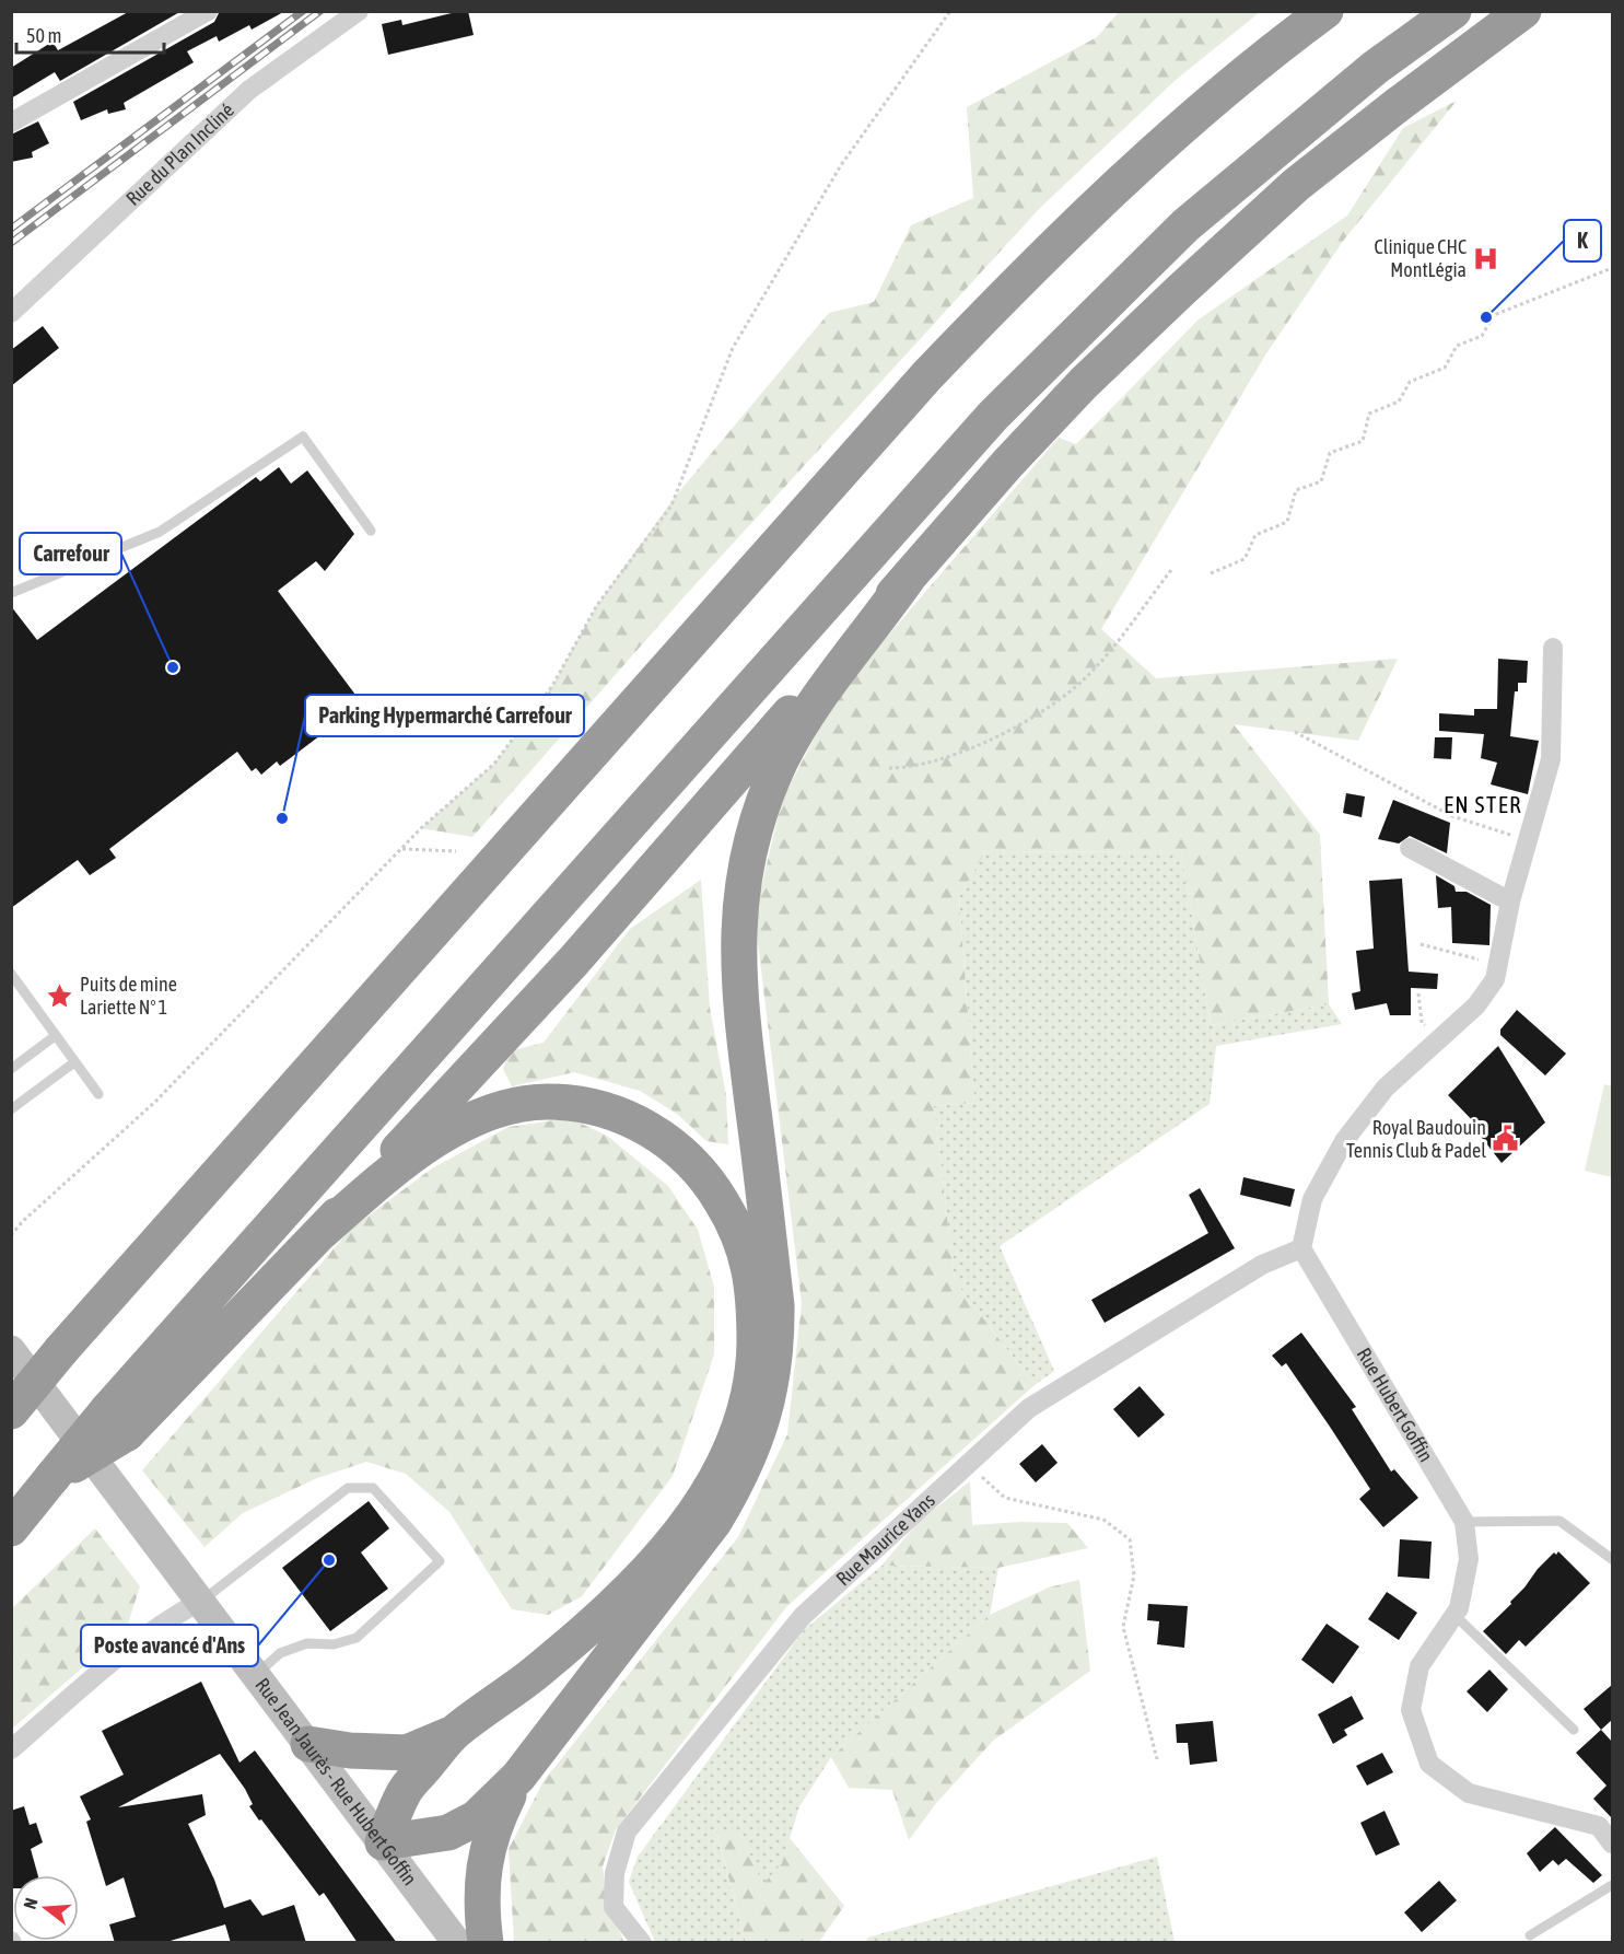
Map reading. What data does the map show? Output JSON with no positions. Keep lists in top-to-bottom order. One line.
{"streets":{"main road":["Rue Jean Jaurès - Rue Hubert Goffin"],"street":["Rue du Plan Incliné","Rue Hubert Goffin","Rue Maurice Yans"]},"crossings":[["Rue Hubert Goffin","Rue Maurice Yans"]],"districts":["EN STER"],"places":{"hospital":["Clinique CHC MontLégia"],"other":["K","Carrefour","Parking Hypermarché Carrefour","Poste avancé d'Ans"],"place":["Puits de mine Lariette N° 1"],"public building":["Royal Baudouin Tennis Club & Padel"]},"scale_bar":"50 m","north":"left"}
